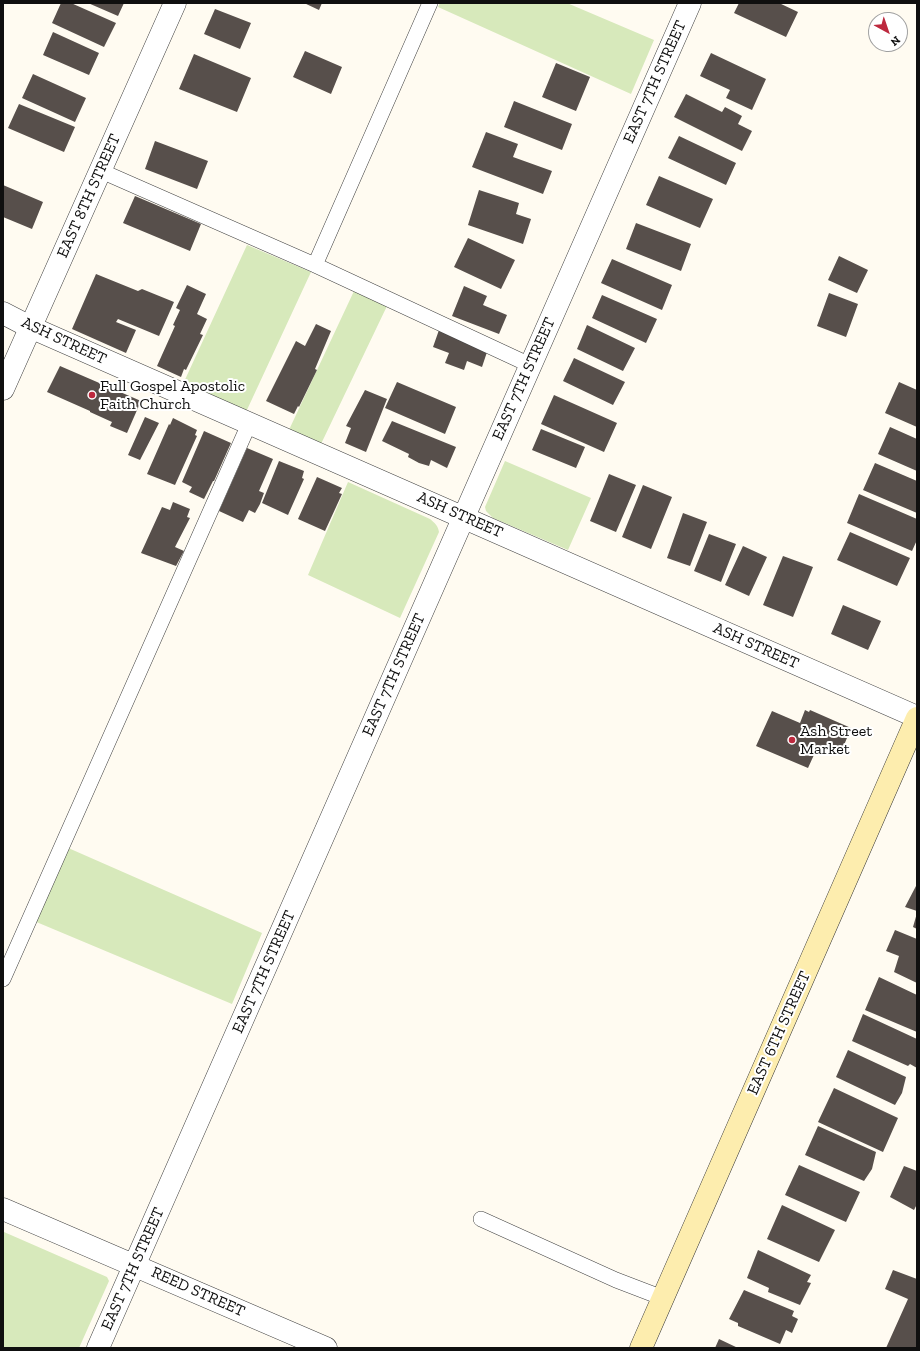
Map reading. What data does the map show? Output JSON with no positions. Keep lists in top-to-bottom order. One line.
{"streets":{"main road":["EAST 6TH STREET"],"street":["EAST 7TH STREET","EAST 8TH STREET","ASH STREET","REED STREET"]},"crossings":[["EAST 7TH STREET","ASH STREET"],["EAST 7TH STREET","REED STREET"],["EAST 8TH STREET","ASH STREET"],["ASH STREET","EAST 6TH STREET"]],"places":["Full Gospel Apostolic Faith Church","Ash Street Market"],"north":"bottom right"}
